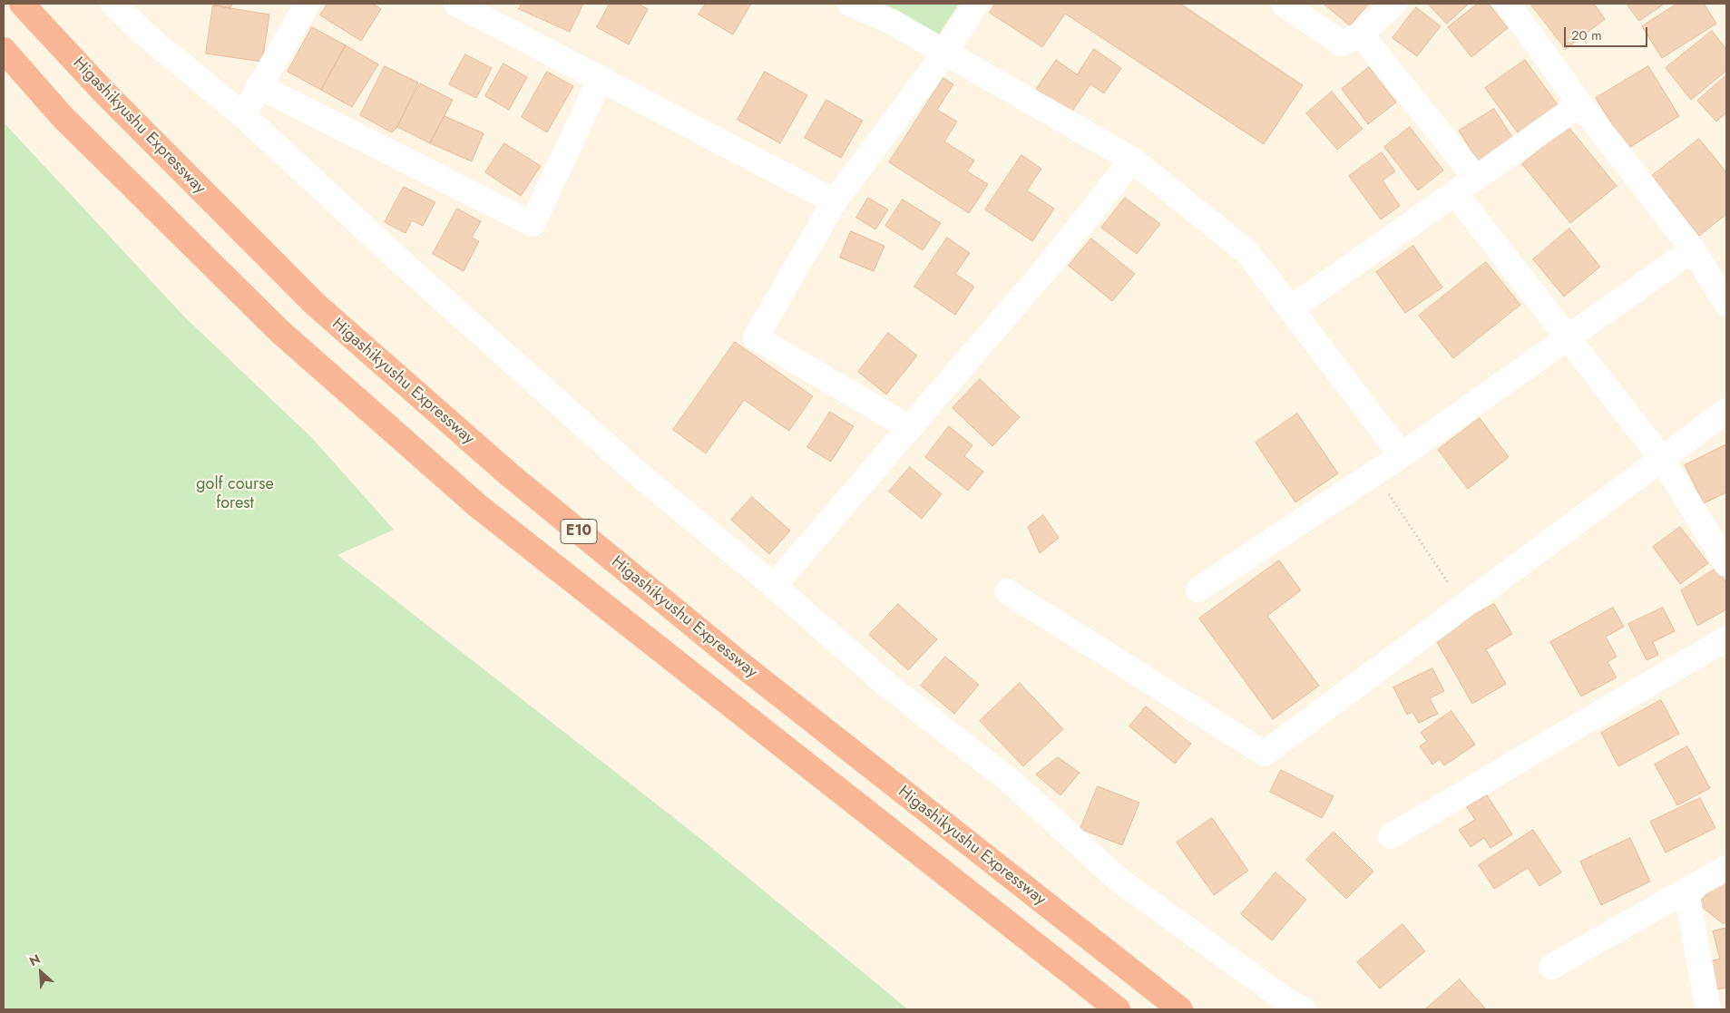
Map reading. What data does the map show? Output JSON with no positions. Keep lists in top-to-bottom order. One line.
{"streets":{"highway":["Higashikyushu Expressway","E10"]},"parks":["golf course forest"],"scale_bar":"20 m","north":"top left"}
